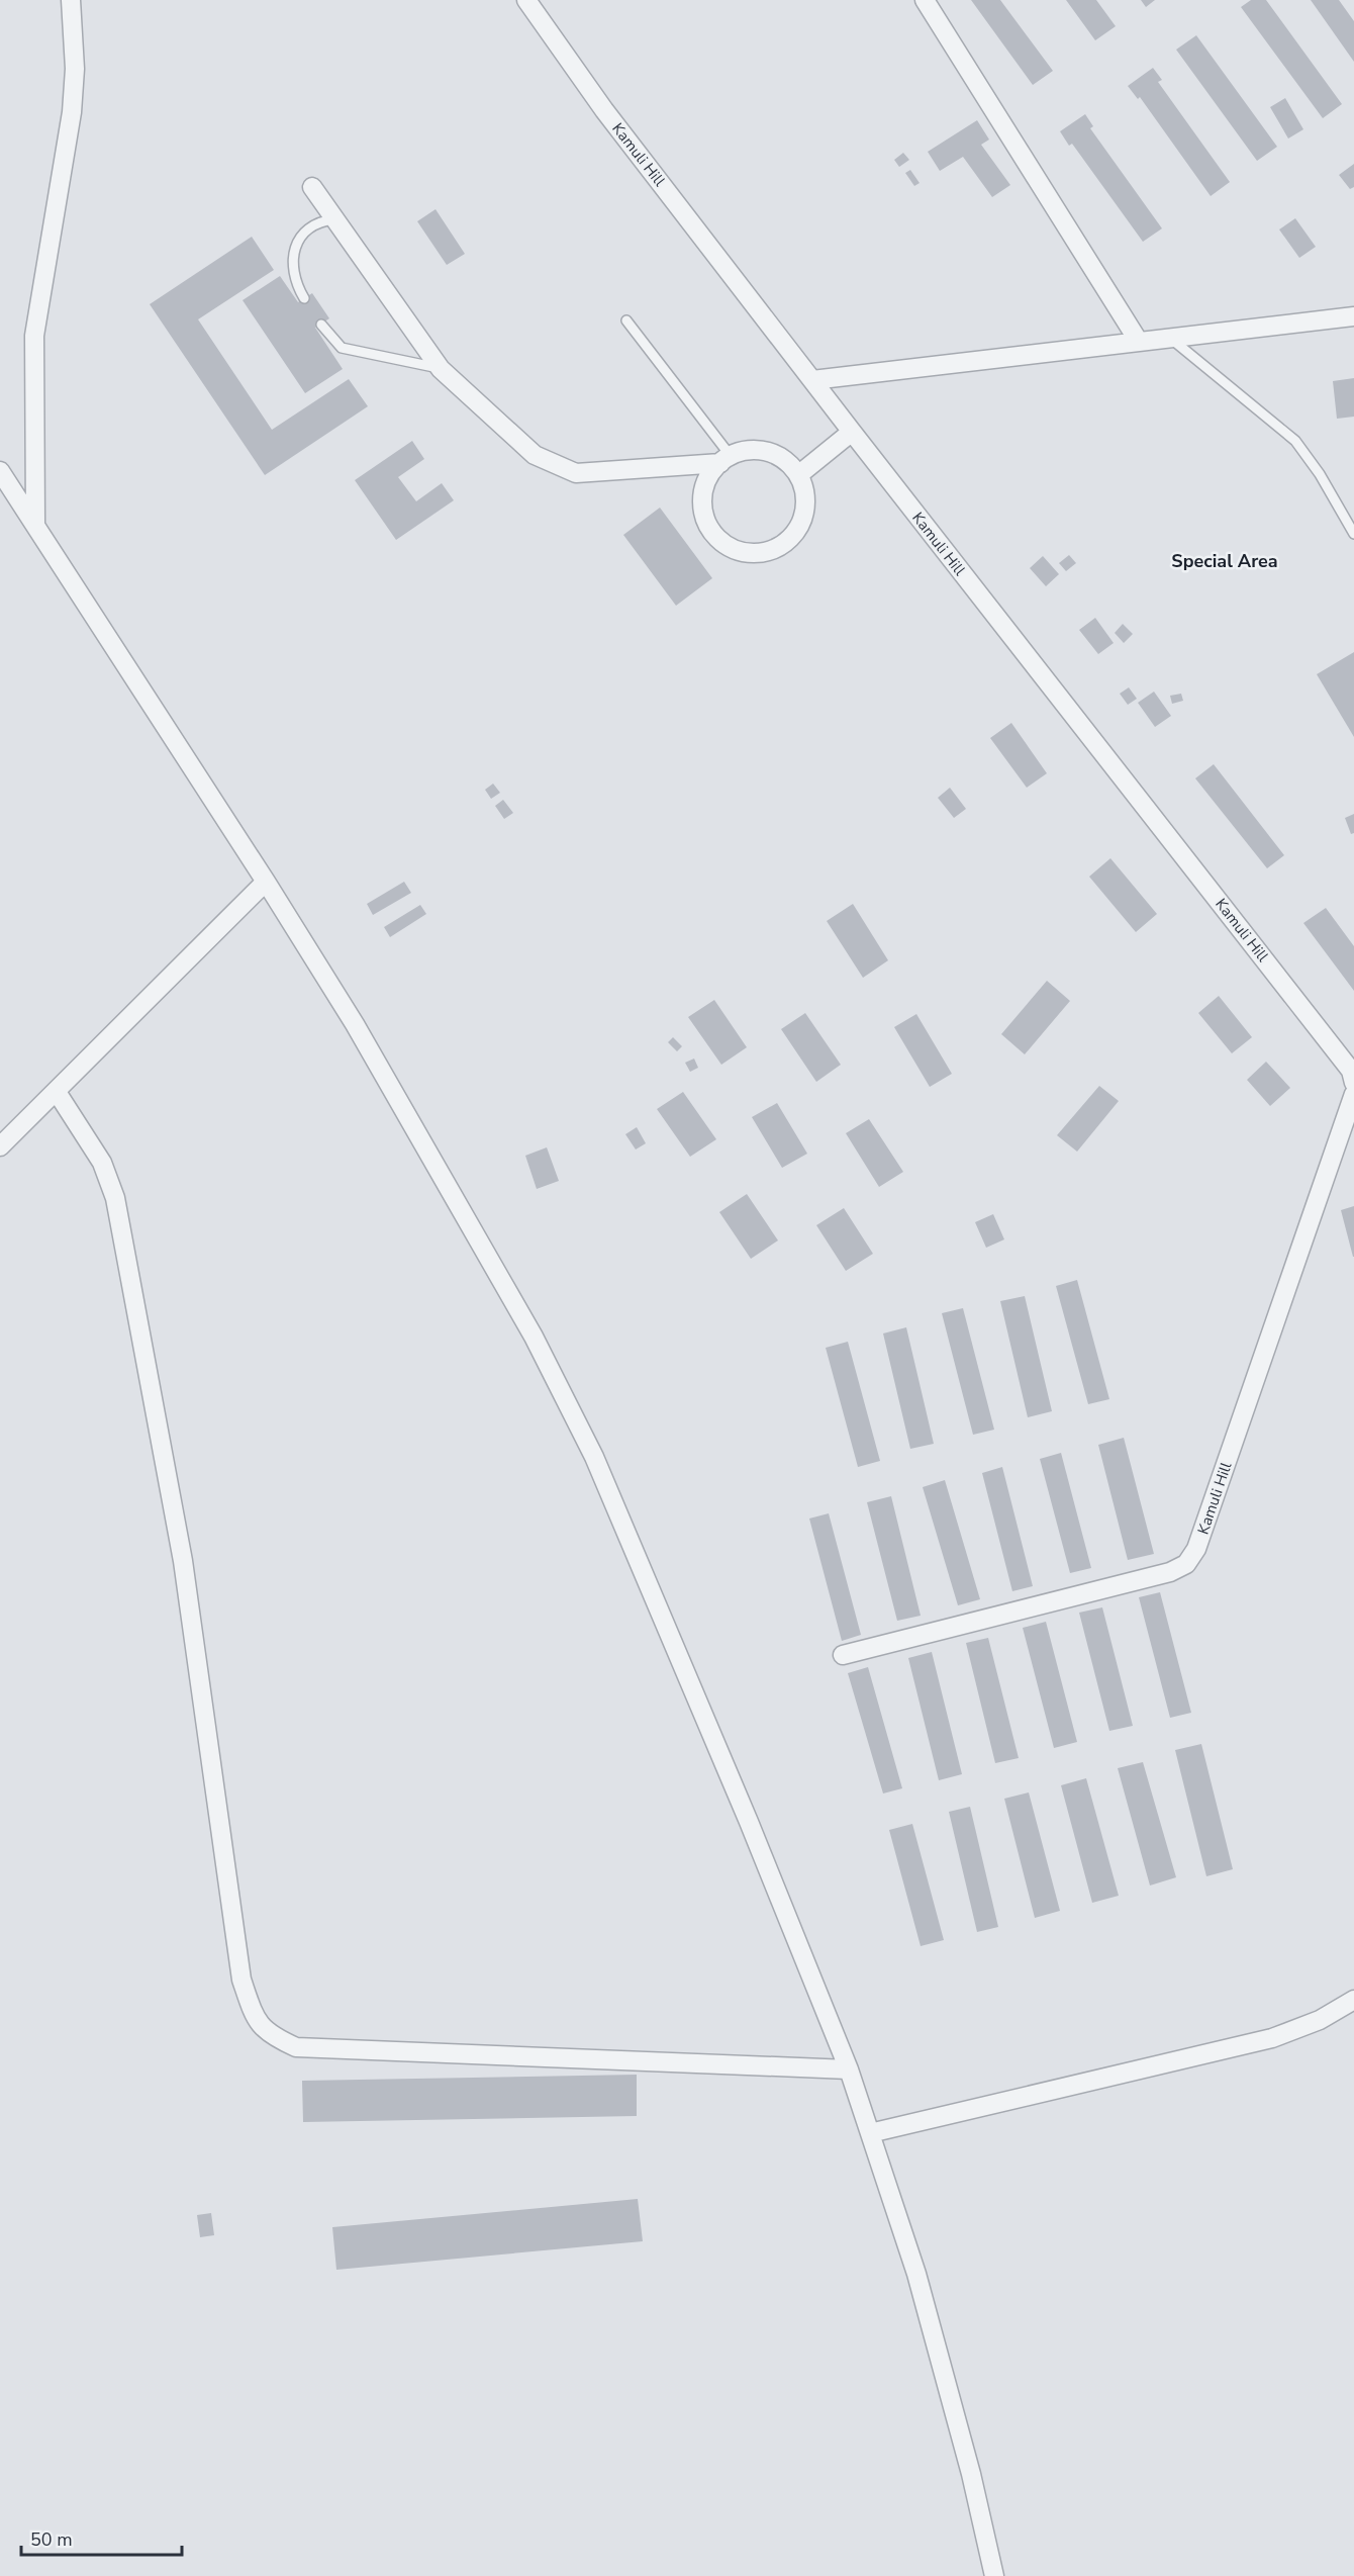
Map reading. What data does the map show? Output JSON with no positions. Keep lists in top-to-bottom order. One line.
{"streets":{"street":["Kamuli Hill"]},"districts":["Special Area"],"scale_bar":"50 m"}
